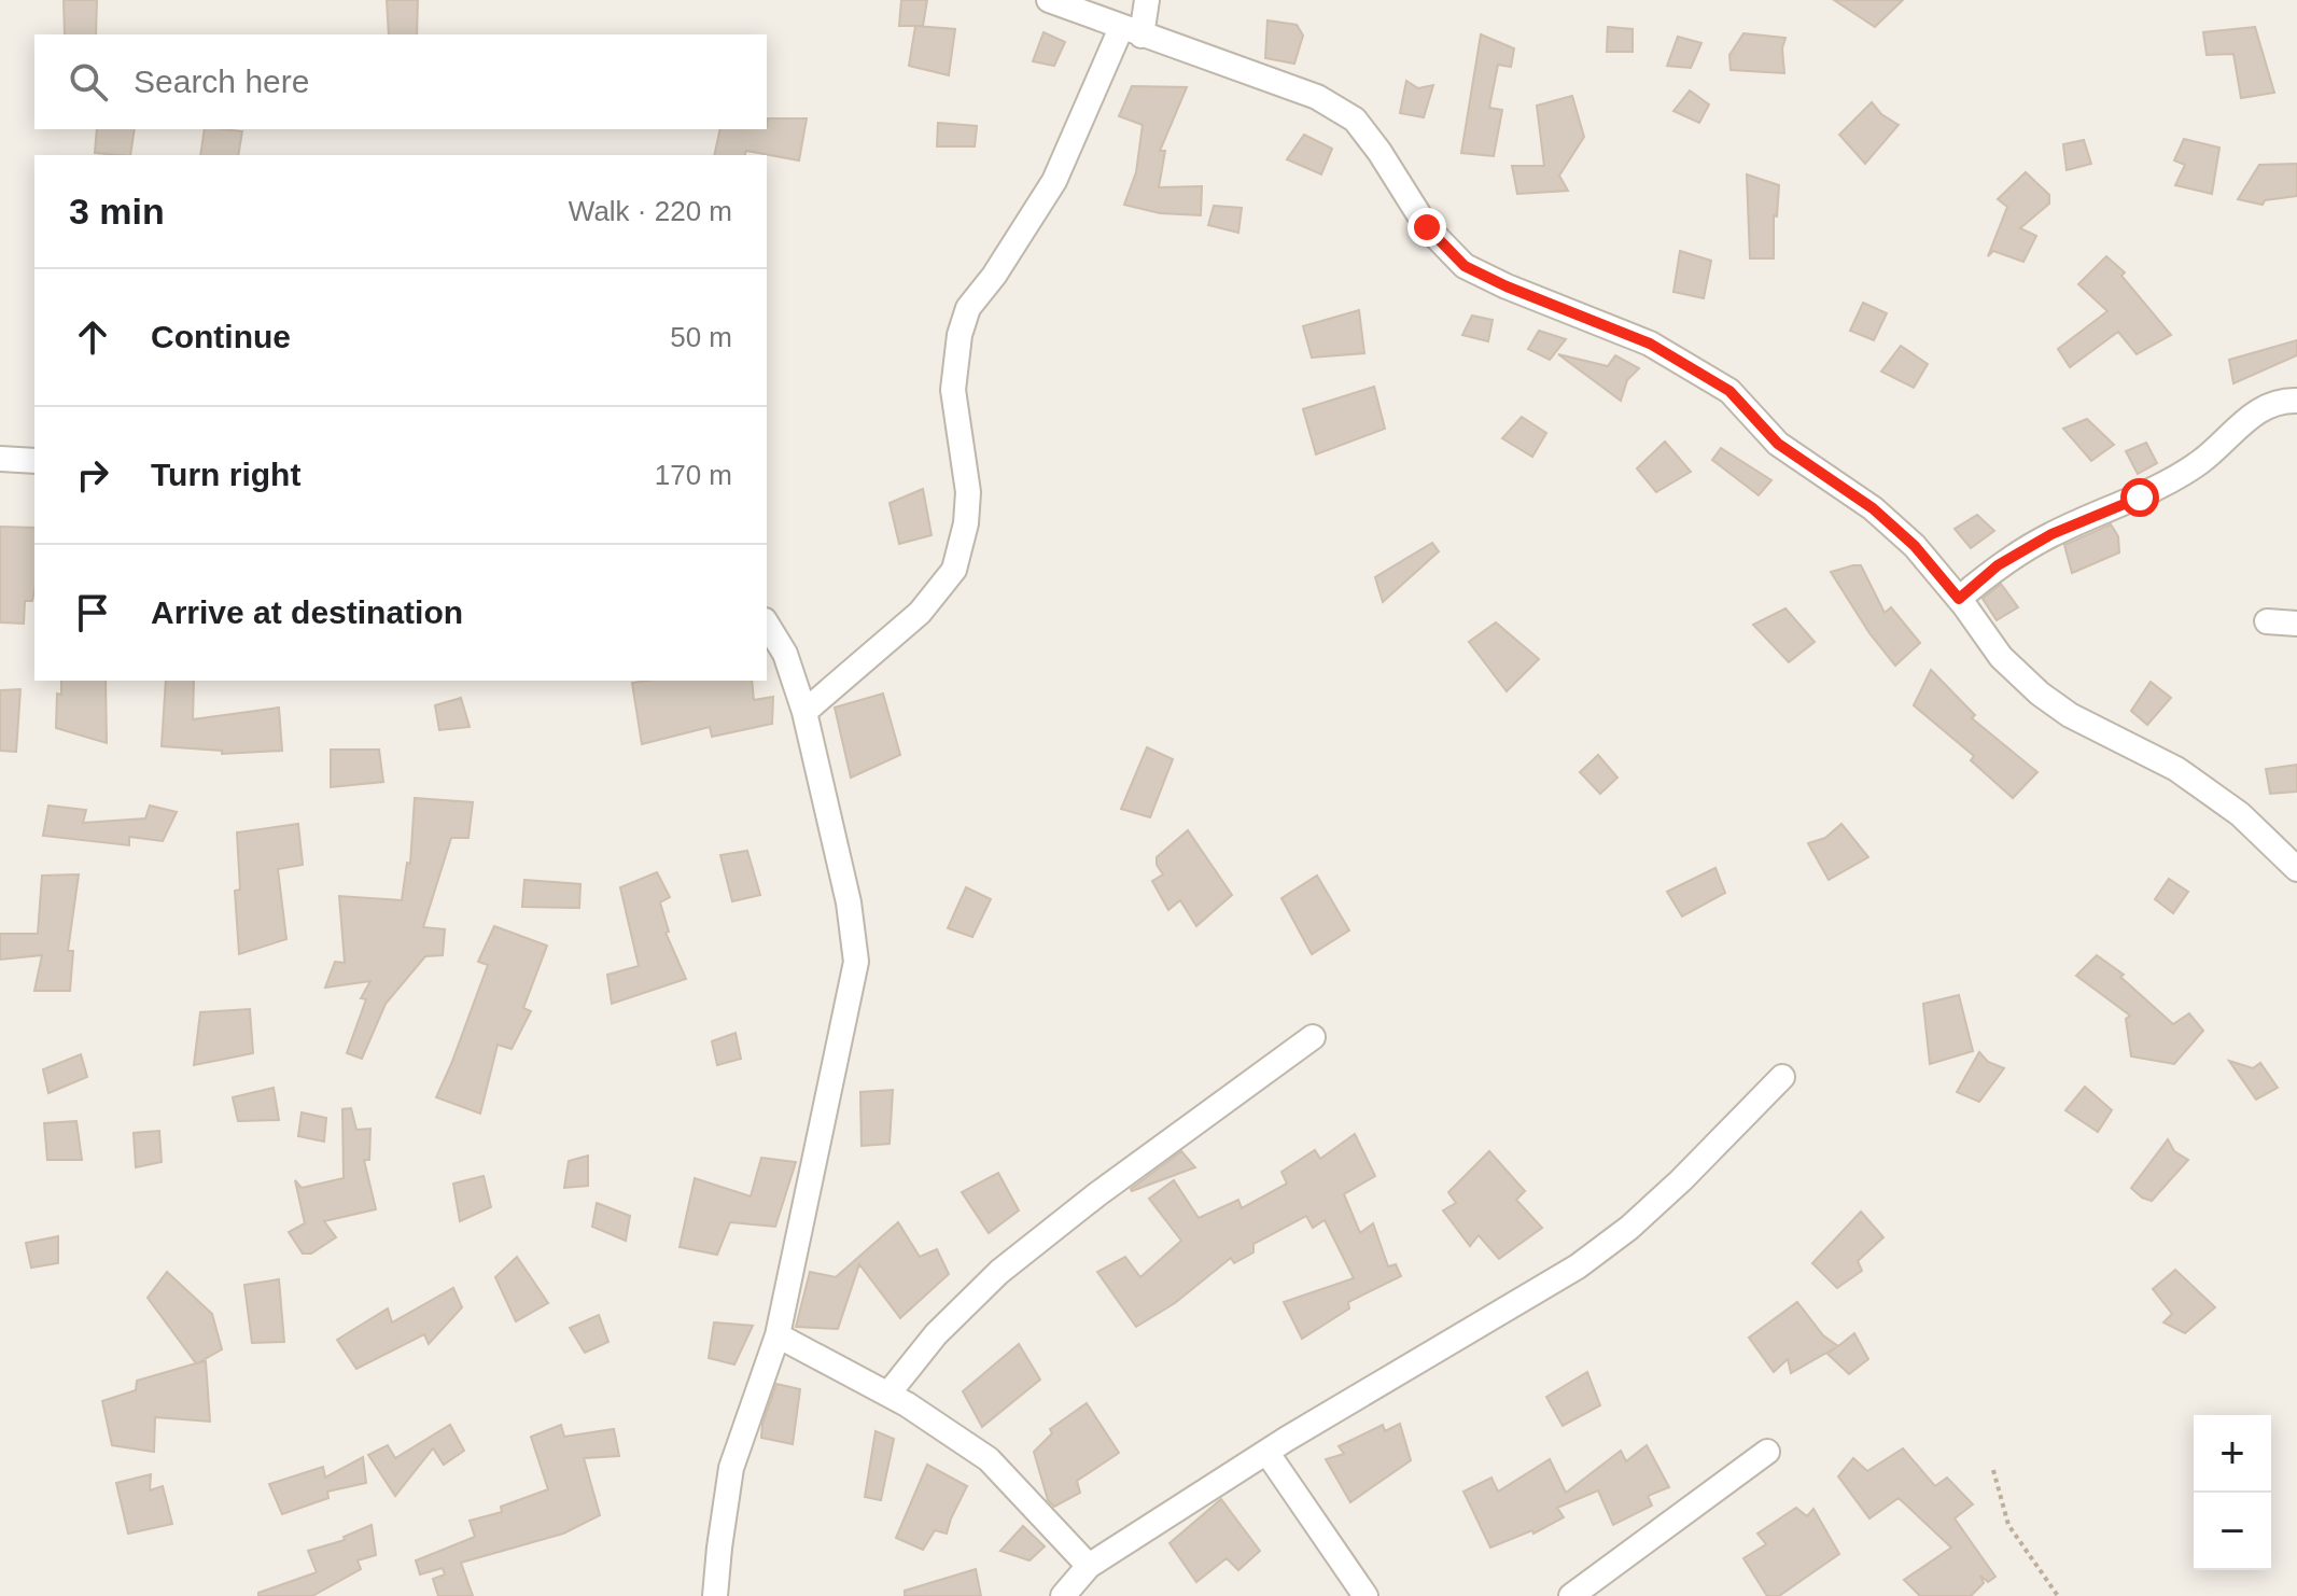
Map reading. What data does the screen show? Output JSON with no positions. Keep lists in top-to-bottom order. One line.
{"page":{"search":"Search here","heading":["3 min","Walk · 220 m"],"list":[["Continue","50 m"],["Turn right","170 m"],"Arrive at destination"],"map_buttons":["+","−"]}}
